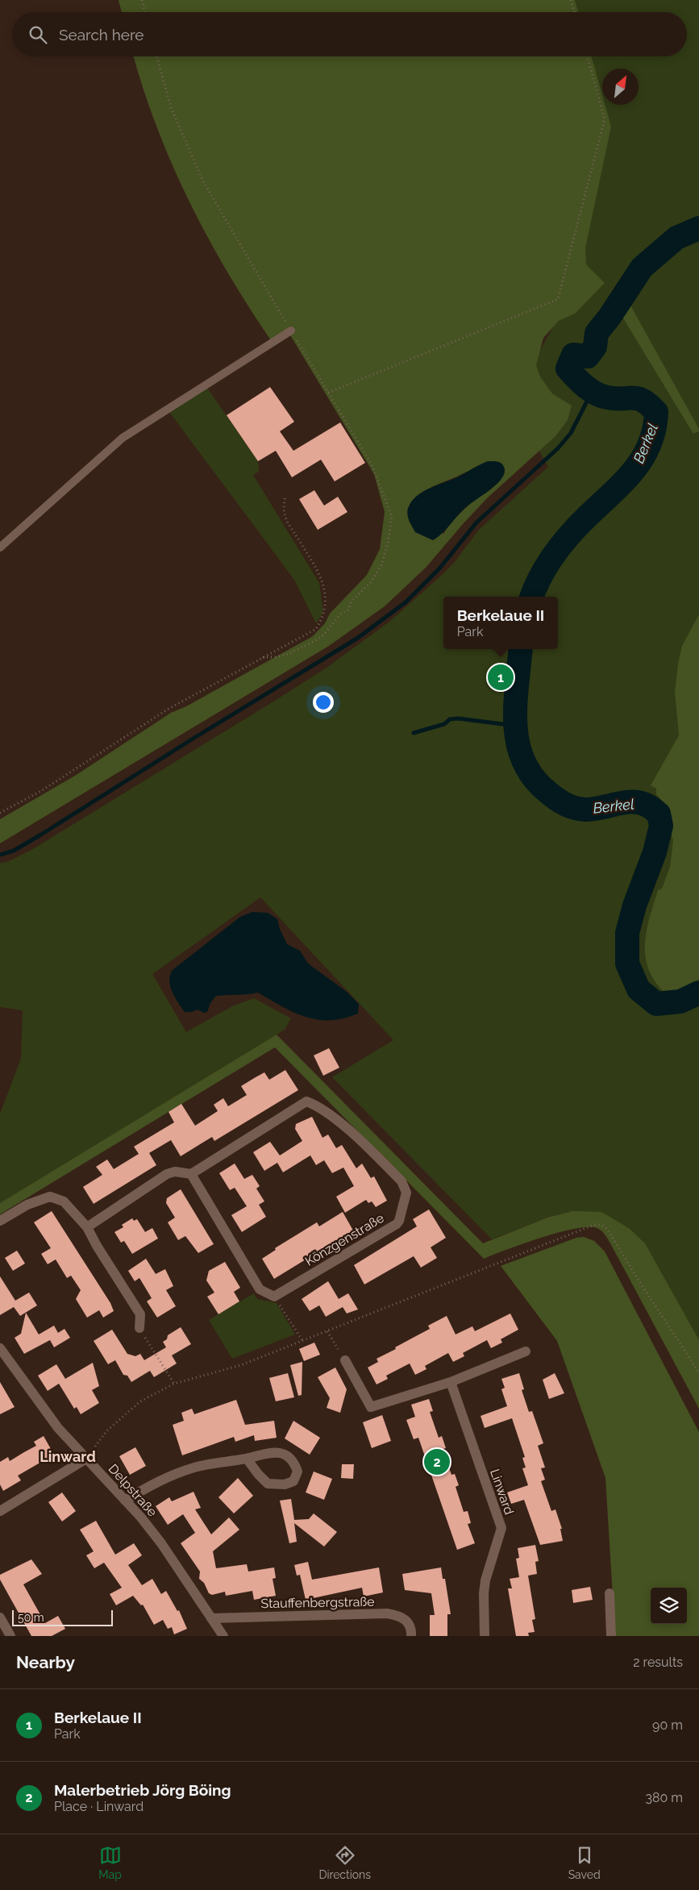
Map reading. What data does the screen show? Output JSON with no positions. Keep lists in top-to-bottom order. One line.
{"streets":{"street":["Könzgenstraße","Delpstraße","Linward","Stauffenbergstraße"]},"crossings":[["Delpstraße","Stauffenbergstraße"]],"districts":["Linward"],"water":["Berkel"],"scale_bar":"50 m","north":"top right","page":{"search":"Search here","popup":["Berkelaue II","Park"],"pins":["1","2"],"scale":"50 m","heading":["Nearby","2 results"],"list":[{"mark":"1","name":"Berkelaue II","note":"Park","value":"90 m"},{"mark":"2","name":"Malerbetrieb Jörg Böing","note":"Place · Linward","value":"380 m"}],"nav":["Map","Directions","Saved"]}}
